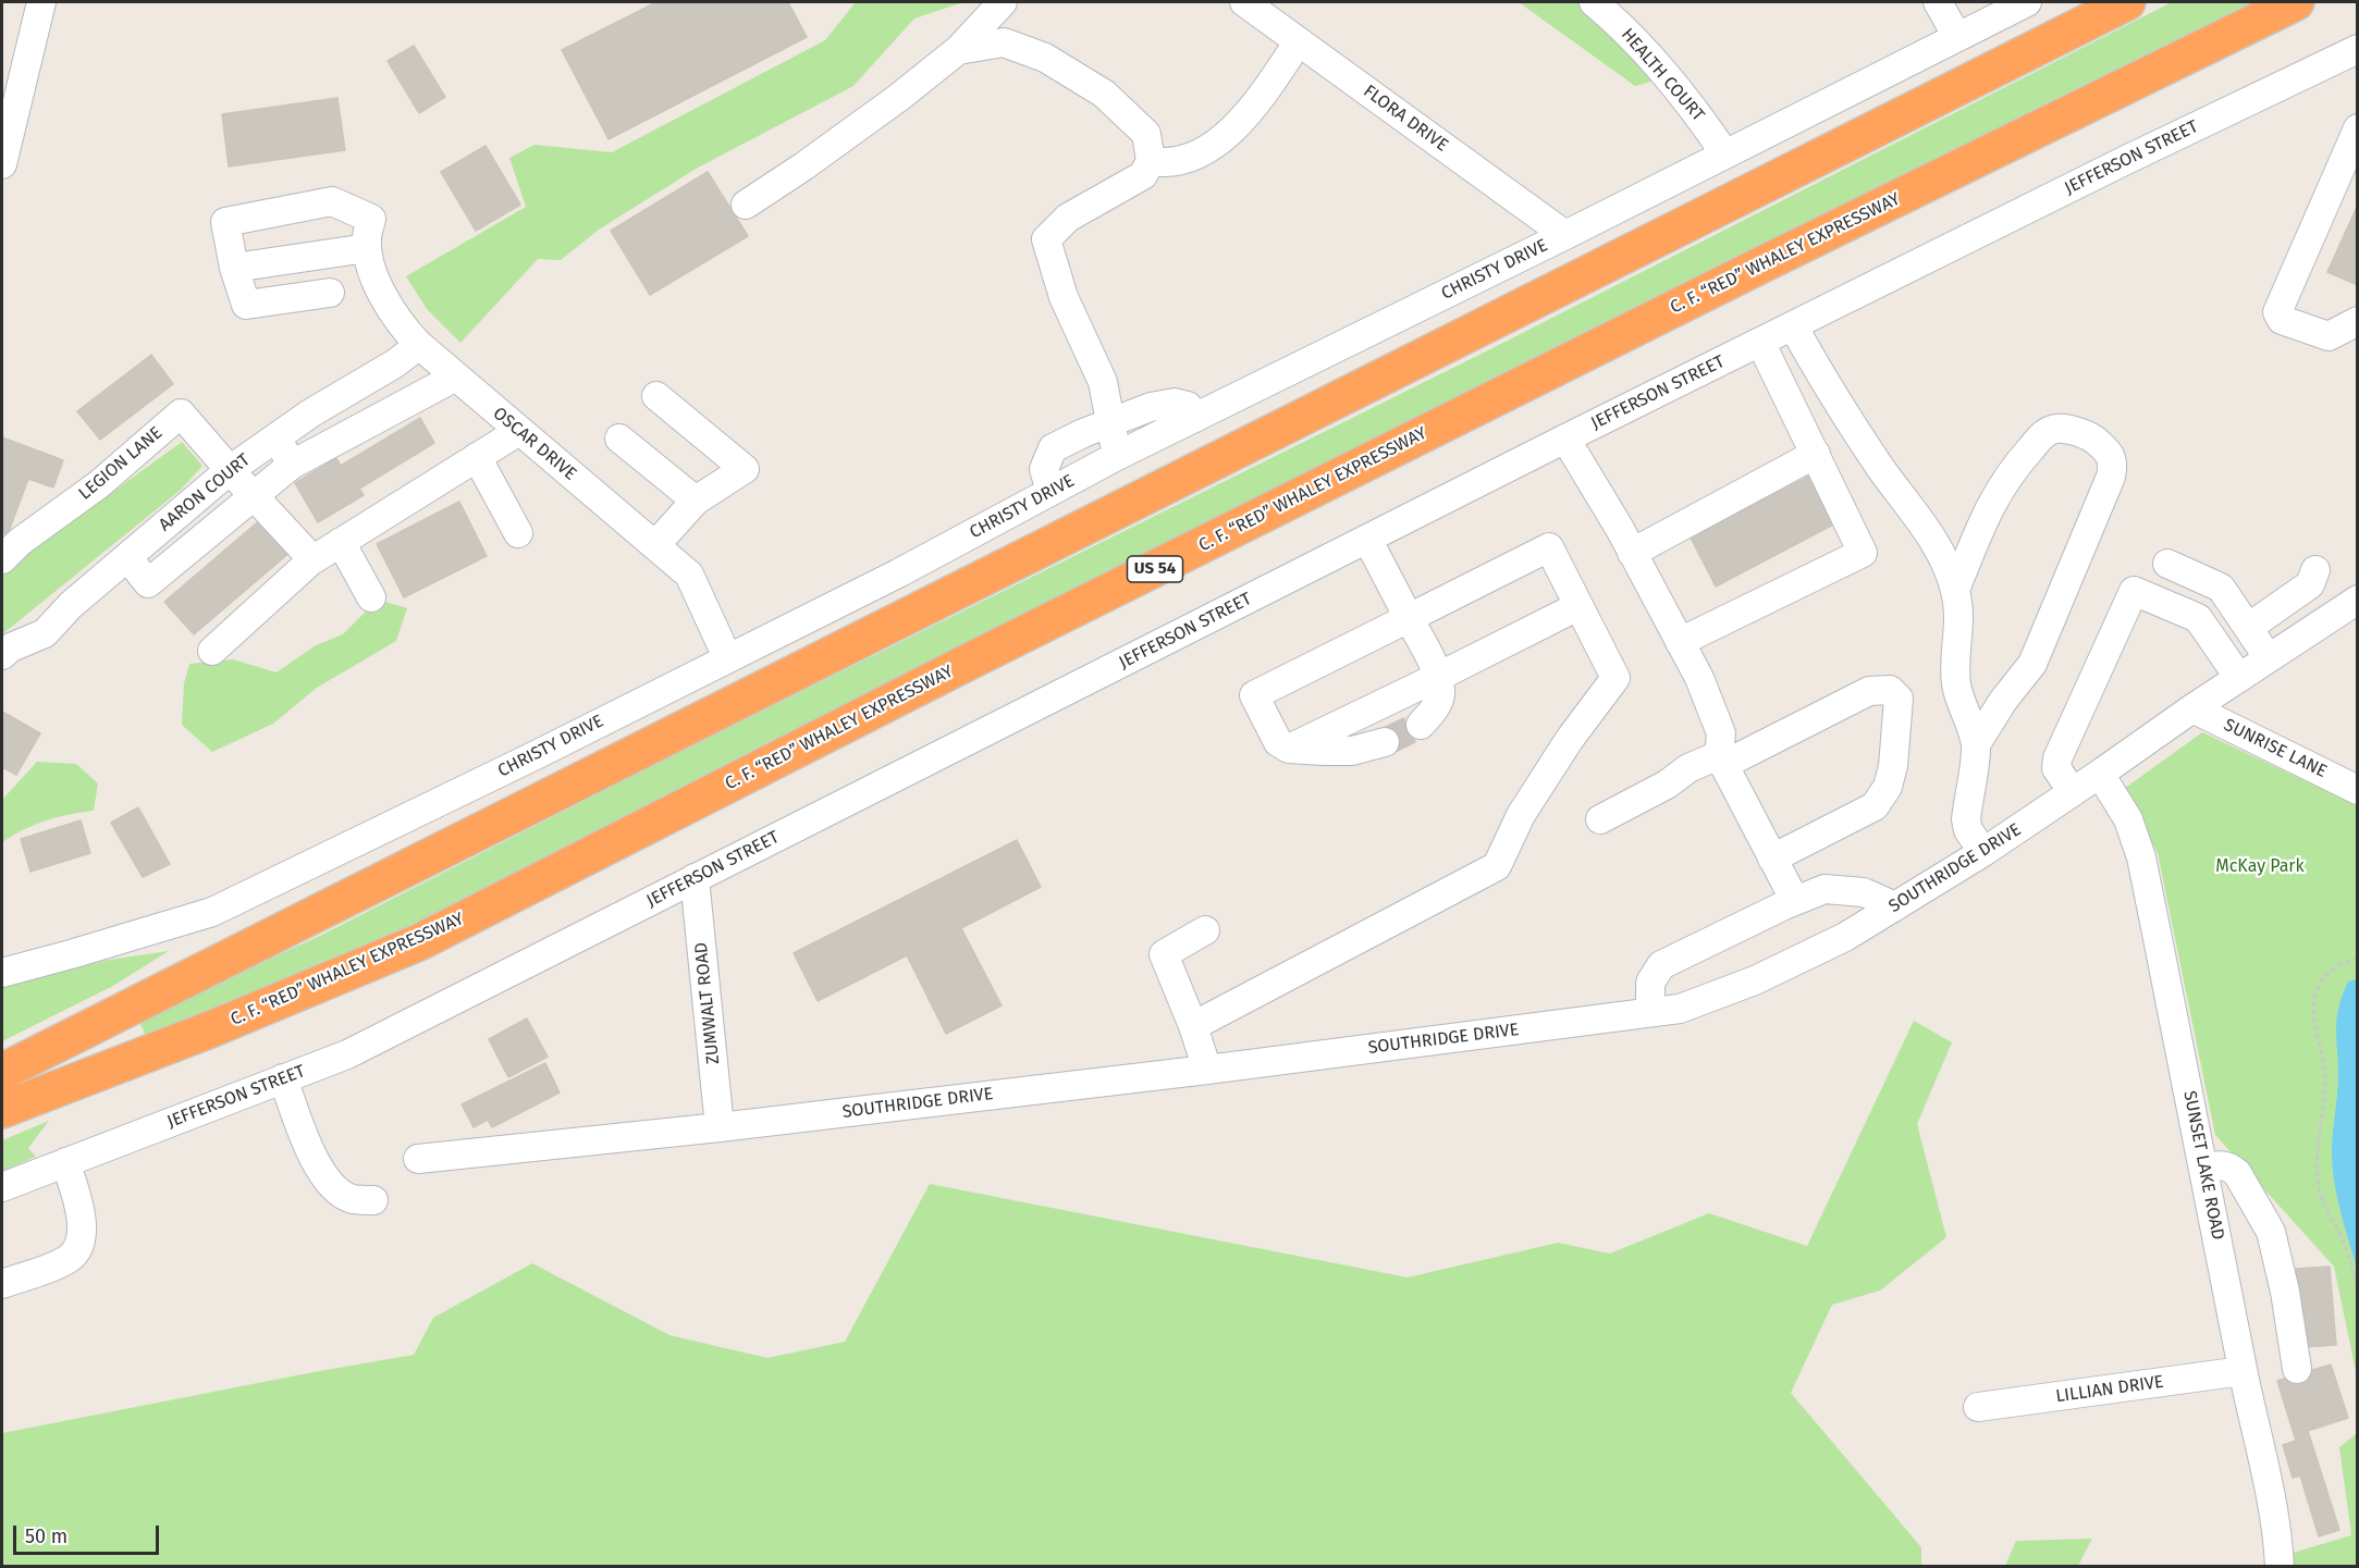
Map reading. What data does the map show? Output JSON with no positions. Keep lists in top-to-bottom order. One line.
{"streets":{"highway":["C. F. “RED” WHALEY EXPRESSWAY","US 54"],"street":["HEALTH COURT","FLORA DRIVE","JEFFERSON STREET","CHRISTY DRIVE","OSCAR DRIVE","LEGION LANE","AARON COURT","SUNRISE LANE","SOUTHRIDGE DRIVE","ZUMWALT ROAD","SUNSET LAKE ROAD","LILLIAN DRIVE"]},"crossings":[["HEALTH COURT","CHRISTY DRIVE"],["FLORA DRIVE","CHRISTY DRIVE"],["JEFFERSON STREET","ZUMWALT ROAD"],["CHRISTY DRIVE","OSCAR DRIVE"],["OSCAR DRIVE","AARON COURT"],["LEGION LANE","AARON COURT"],["SUNRISE LANE","SOUTHRIDGE DRIVE"],["SOUTHRIDGE DRIVE","ZUMWALT ROAD"],["SOUTHRIDGE DRIVE","SUNSET LAKE ROAD"],["SUNSET LAKE ROAD","LILLIAN DRIVE"]],"parks":["McKay Park"],"scale_bar":"50 m"}
